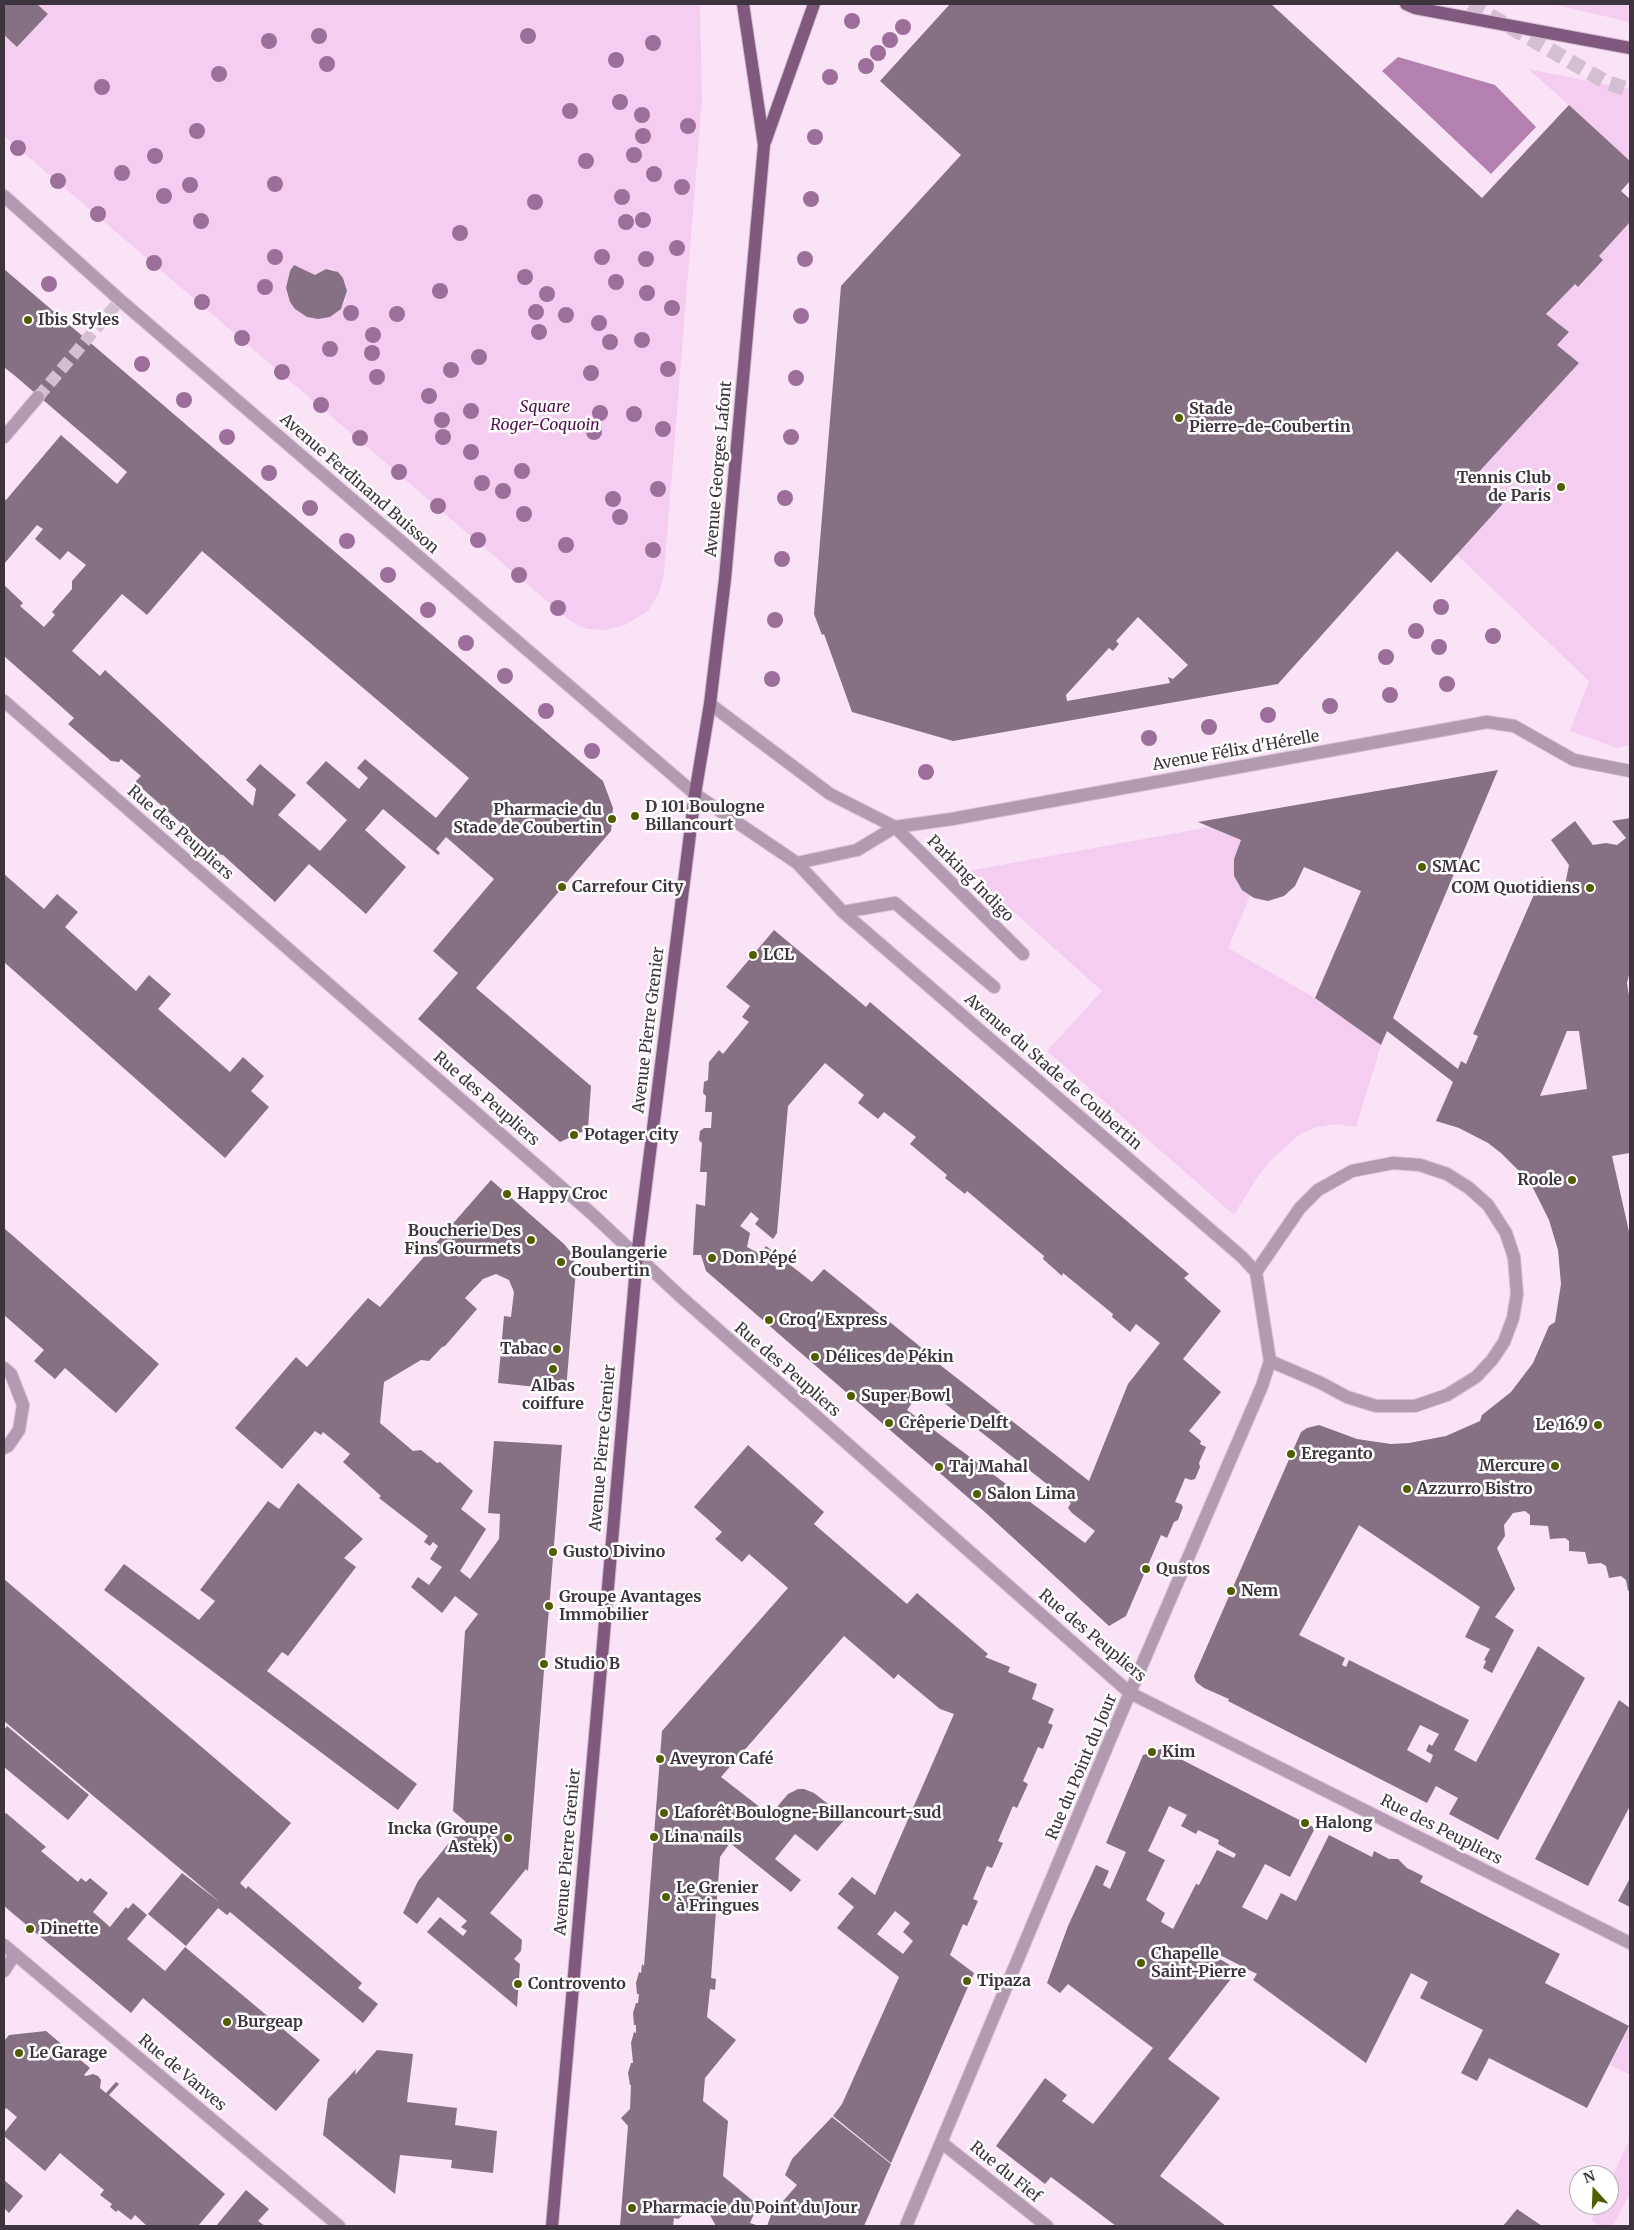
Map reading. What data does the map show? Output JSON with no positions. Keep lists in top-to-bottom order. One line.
{"streets":{"main road":["Avenue Georges Lafont","Avenue Pierre Grenier"],"street":["Avenue Ferdinand Buisson","Avenue Félix d'Hérelle","Rue des Peupliers","Parking Indigo","Avenue du Stade de Coubertin","Rue du Point du Jour","Rue de Vanves","Rue du Fief"]},"crossings":[["Avenue Georges Lafont","Avenue Ferdinand Buisson"],["Avenue Georges Lafont","Avenue Pierre Grenier"],["Avenue Ferdinand Buisson","Avenue Pierre Grenier"],["Avenue Félix d'Hérelle","Parking Indigo"],["Avenue Félix d'Hérelle","Avenue du Stade de Coubertin"],["Rue des Peupliers","Avenue Pierre Grenier"],["Rue des Peupliers","Rue du Point du Jour"],["Avenue du Stade de Coubertin","Rue du Point du Jour"],["Rue du Point du Jour","Rue du Fief"]],"parks":["Square Roger-Coquoin"],"places":["Ibis Styles","Stade Pierre-de-Coubertin","Tennis Club de Paris","D 101 Boulogne Billancourt","Pharmacie du Stade de Coubertin","SMAC","Carrefour City","COM Quotidiens","LCL","Potager city","Roole","Happy Croc","Boucherie Des Fins Gourmets","Don Pépé","Boulangerie Coubertin","Croq' Express","Tabac","Délices de Pékin","Albas coiffure","Super Bowl","Crêperie Delft","Le 16.9","Ereganto","Mercure","Taj Mahal","Azzurro Bistro","Salon Lima","Gusto Divino","Qustos","Nem","Groupe Avantages Immobilier","Studio B","Kim","Aveyron Café","Laforêt Boulogne-Billancourt-sud","Halong","Lina nails","Incka (Groupe Astek)","Le Grenier à Fringues","Dinette","Chapelle Saint-Pierre","Tipaza","Controvento","Burgeap","Le Garage","Pharmacie du Point du Jour"],"north":"top"}
